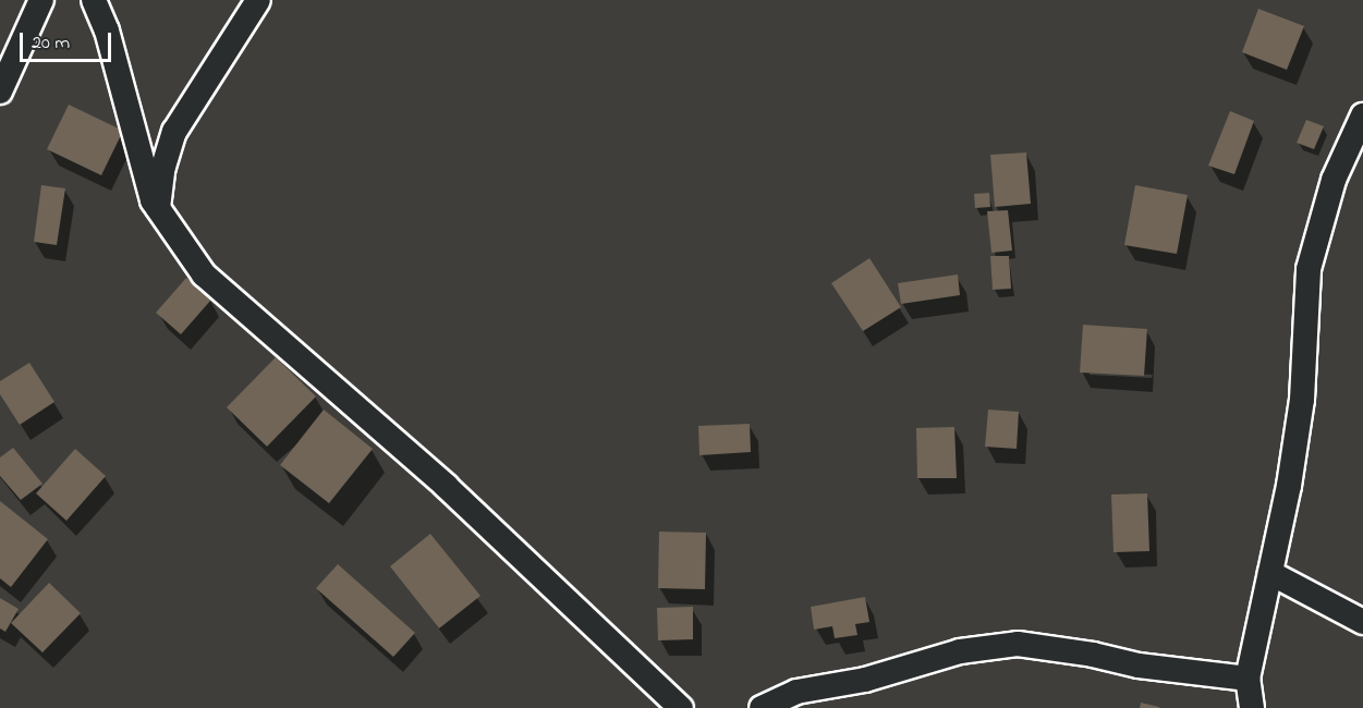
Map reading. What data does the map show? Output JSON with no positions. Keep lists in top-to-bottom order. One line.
{"scale_bar":"20 m"}
